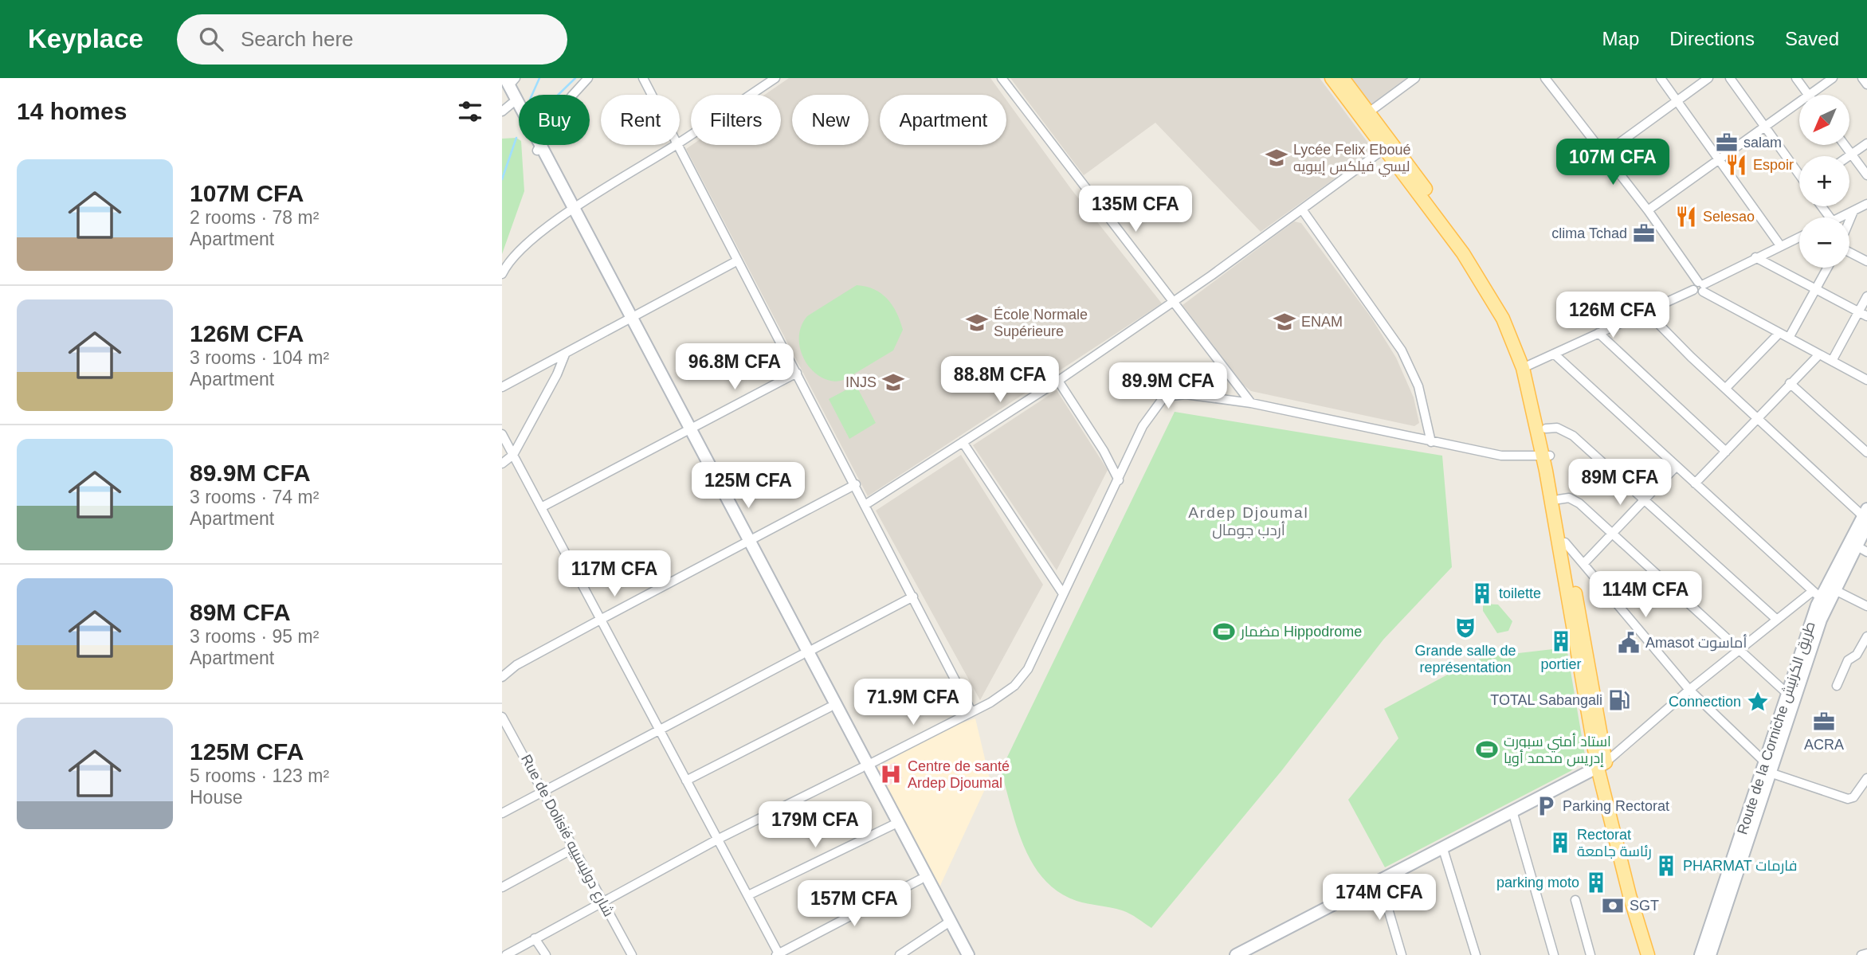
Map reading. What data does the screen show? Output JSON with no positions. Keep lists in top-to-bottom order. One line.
{"streets":{"street":["Route de la Corniche طريق الكرنيش","Rue de Dolisié شارع دوليسييه"]},"districts":["Ardep Djoumal أردب جومال"],"places":{"office":["salam","clima Tchad","ACRA"],"school or university":["Lycée Felix Eboué ليسي فيلكس إيبويه","ENAM","École Normale Supérieure","INJS"],"restaurant":["Espoir","Selesao"],"building":["toilette","portier","Rectorat رئاسة جامعة","PHARMAT فارمات","parking moto"],"theatre":["Grande salle de représentation"],"sports":["مضمار Hippodrome","استاد أمني سبورت إدريس محمد أويا"],"public building":["Amasot أماسوت"],"fuel station":["TOTAL Sabangali"],"place":["Connection"],"hospital":["Centre de santé Ardep Djoumal"],"parking":["Parking Rectorat"],"bank":["SGT"]},"north":"bottom left","page":{"header":"Keyplace","search":"Search here","nav":["Map","Directions","Saved"],"heading":"14 homes","map_buttons":["+","−"],"chip":["Buy","Rent","Filters","New","Apartment"],"price":["107M CFA","135M CFA","126M CFA","96.8M CFA","88.8M CFA","89.9M CFA","89M CFA","125M CFA","117M CFA","114M CFA","71.9M CFA","179M CFA","174M CFA","157M CFA"],"list":[{"name":"107M CFA","note":"2 rooms · 78 m² · Apartment"},{"name":"126M CFA","note":"3 rooms · 104 m² · Apartment"},{"name":"89.9M CFA","note":"3 rooms · 74 m² · Apartment"},{"name":"89M CFA","note":"3 rooms · 95 m² · Apartment"},{"name":"125M CFA","note":"5 rooms · 123 m² · House"}]}}
